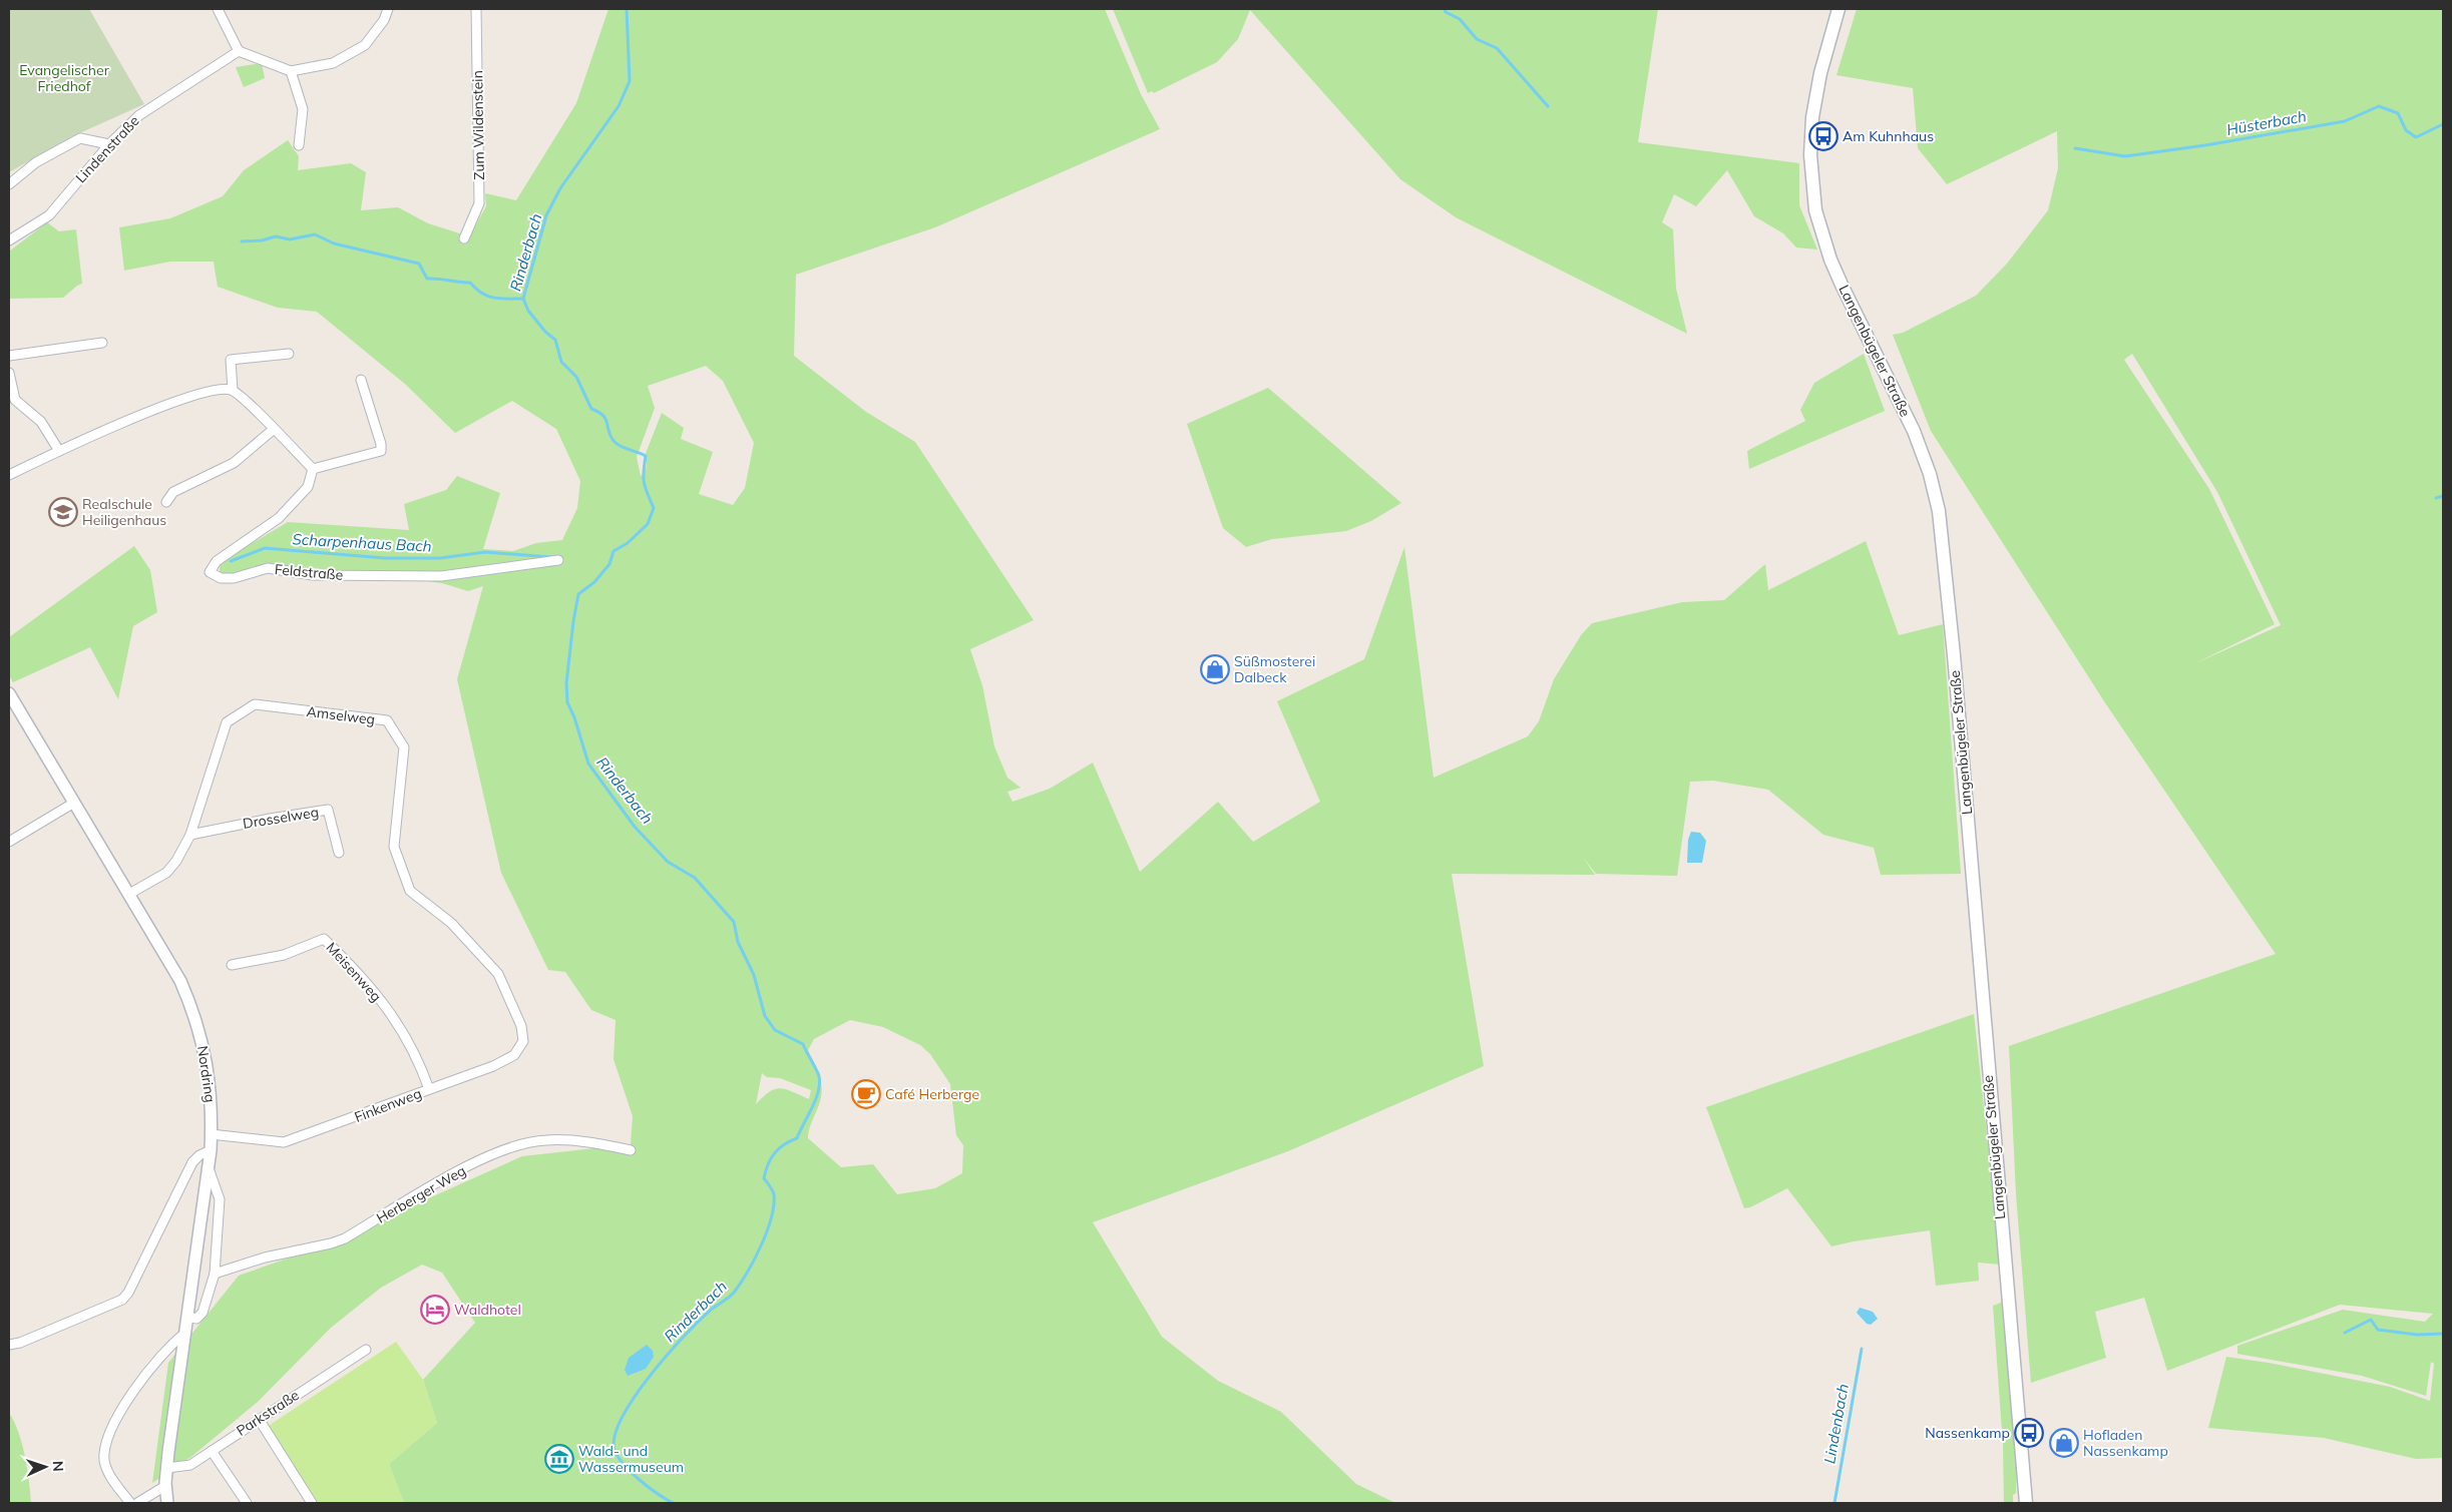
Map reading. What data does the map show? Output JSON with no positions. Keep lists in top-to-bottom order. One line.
{"streets":{"main road":["Langenbügeler Straße"],"street":["Zum Wildenstein","Lindenstraße","Feldstraße","Amselweg","Drosselweg","Meisenweg","Nordring","Finkenweg","Herberger Weg","Parkstraße"]},"crossings":[["Amselweg","Drosselweg"],["Amselweg","Nordring"],["Amselweg","Finkenweg"],["Meisenweg","Finkenweg"],["Nordring","Finkenweg"],["Nordring","Parkstraße"]],"water":["Hüsterbach","Rinderbach","Scharpenhaus Bach","Lindenbach"],"parks":["Evangelischer Friedhof"],"places":{"bus stop":["Am Kuhnhaus","Nassenkamp"],"school or university":["Realschule Heiligenhaus"],"shop":["Süßmosterei Dalbeck","Hofladen Nassenkamp"],"cafe":["Café Herberge"],"hotel":["Waldhotel"],"museum":["Wald- und Wassermuseum"]},"north":"right"}
